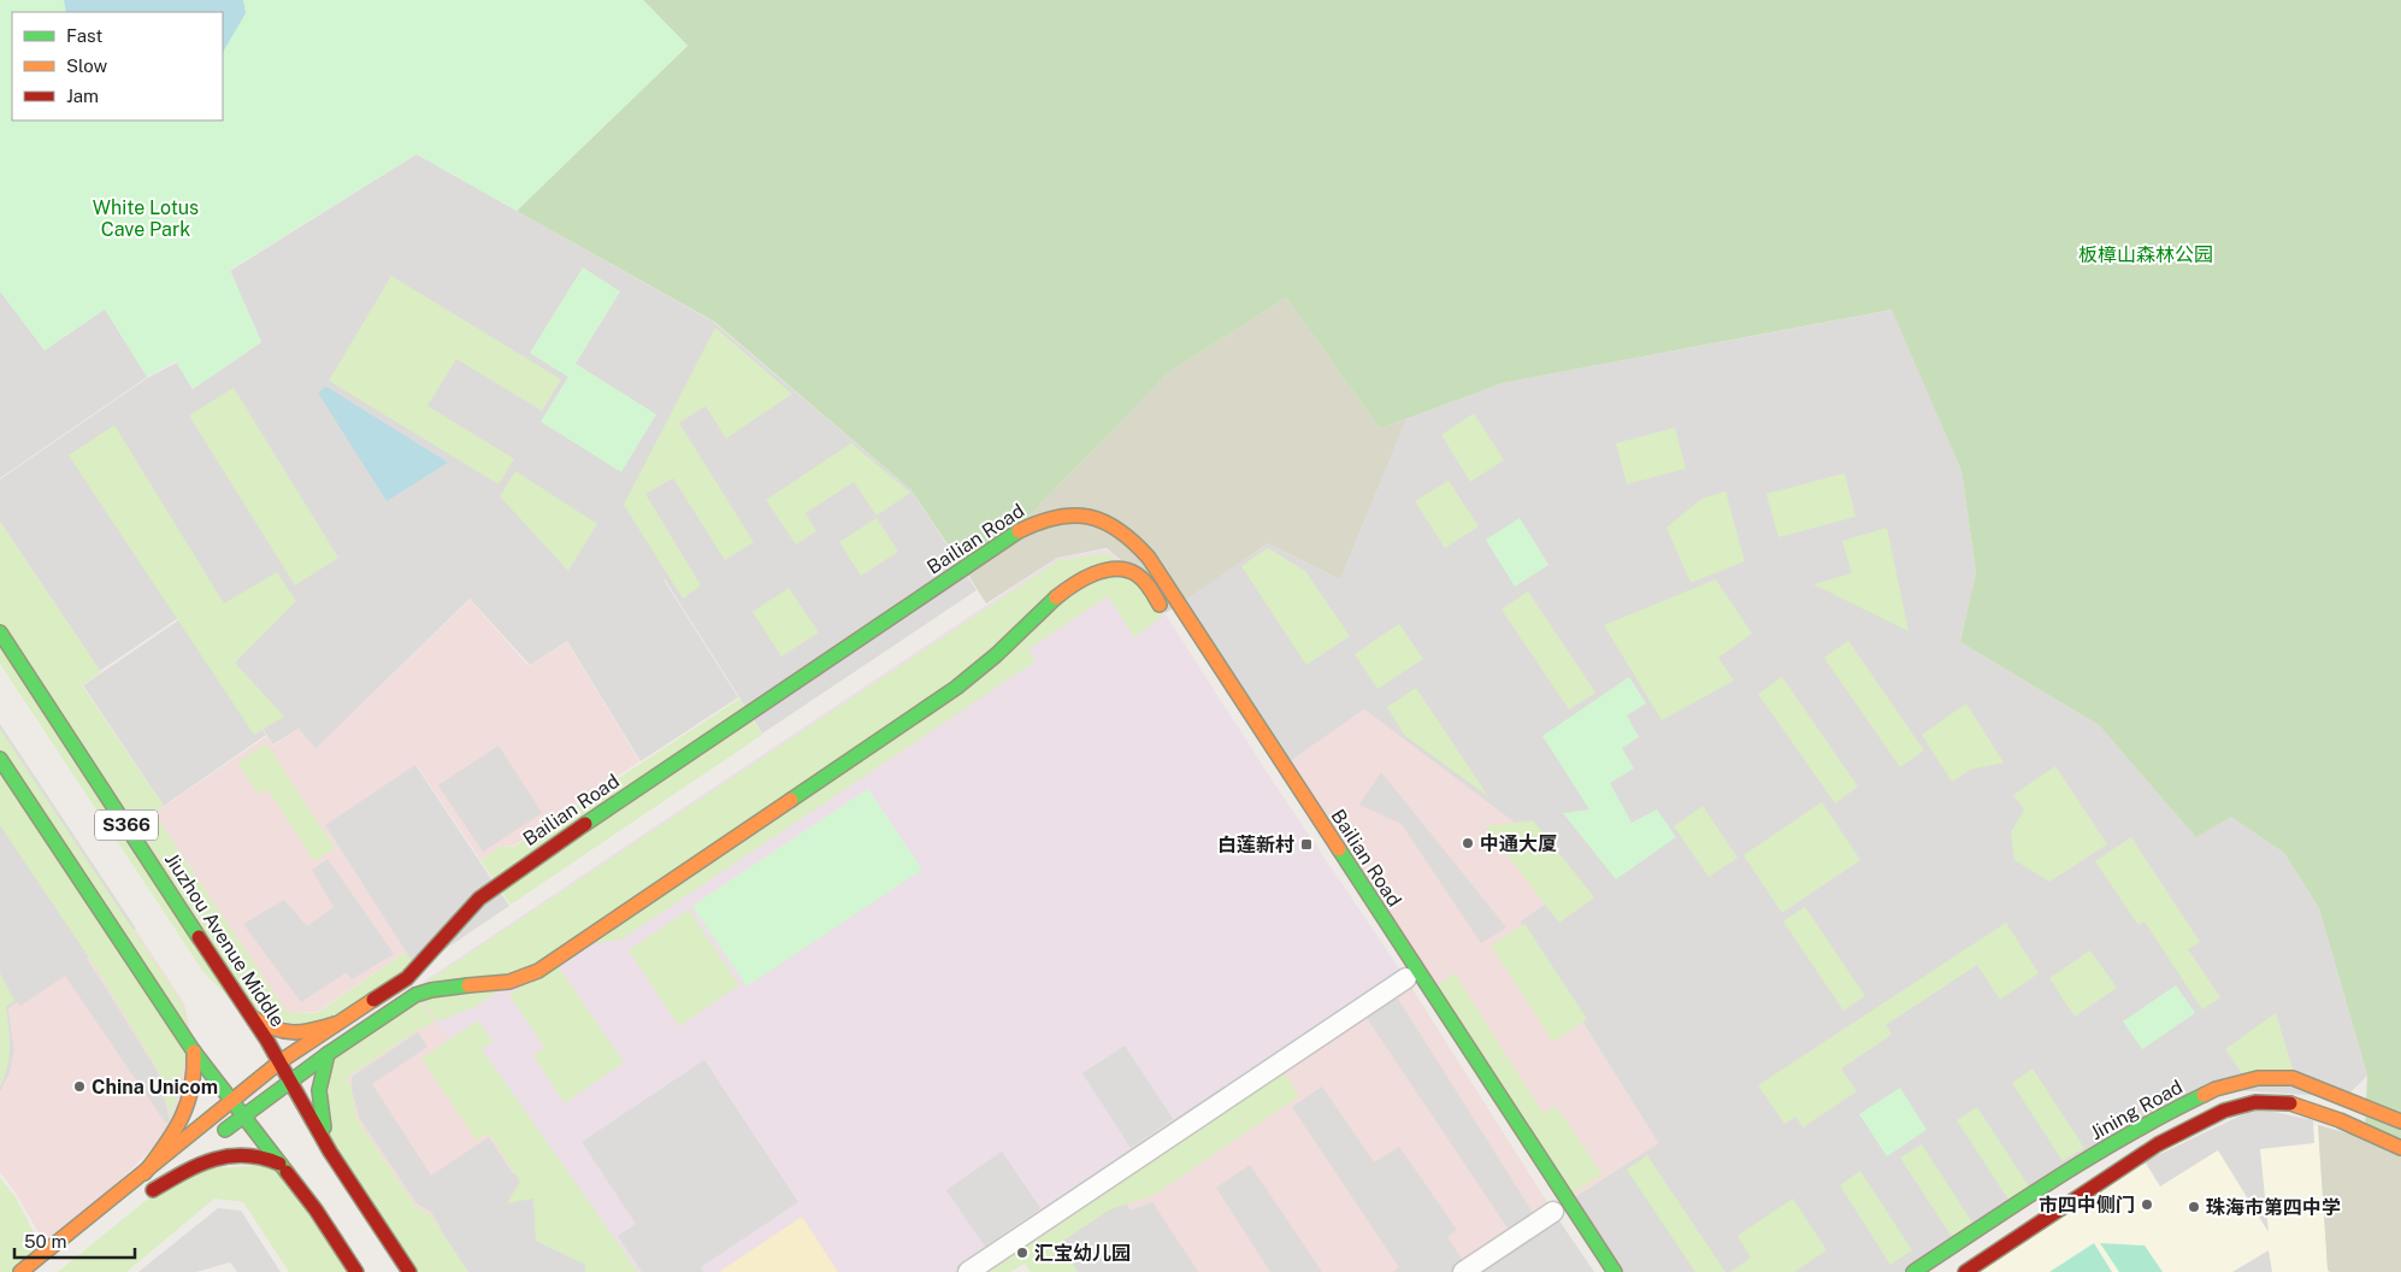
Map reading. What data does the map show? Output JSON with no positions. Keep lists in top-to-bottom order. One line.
{"streets":{"main road":["Bailian Road","S366","Jiuzhou Avenue Middle","Jining Road"]},"crossings":[["Bailian Road","Jiuzhou Avenue Middle"]],"parks":["White Lotus Cave Park","板樟山森林公园"],"places":{"other":["中通大厦","China Unicom","市四中侧门","珠海市第四中学","汇宝幼儿园"],"transit":["白莲新村"]},"legend":["Fast","Slow","Jam"],"scale_bar":"50 m"}
